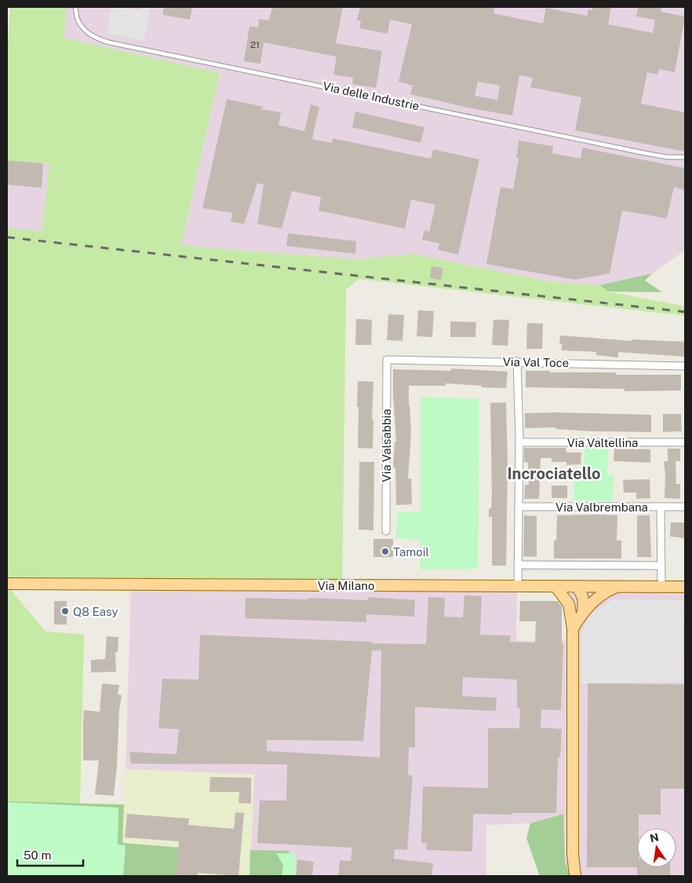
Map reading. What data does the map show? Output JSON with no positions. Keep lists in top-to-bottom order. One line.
{"streets":{"main road":["Via Milano"],"street":["Via Val Toce","Via Valtellina","Via Valsabbia","Via Valbrembana"],"lane":["Via delle Industrie"]},"crossings":[["Via Val Toce","Via Valsabbia"]],"districts":["Incrociatello"],"places":["Tamoil","Q8 Easy"],"house_numbers":["21"],"scale_bar":"50 m","north":"top"}
